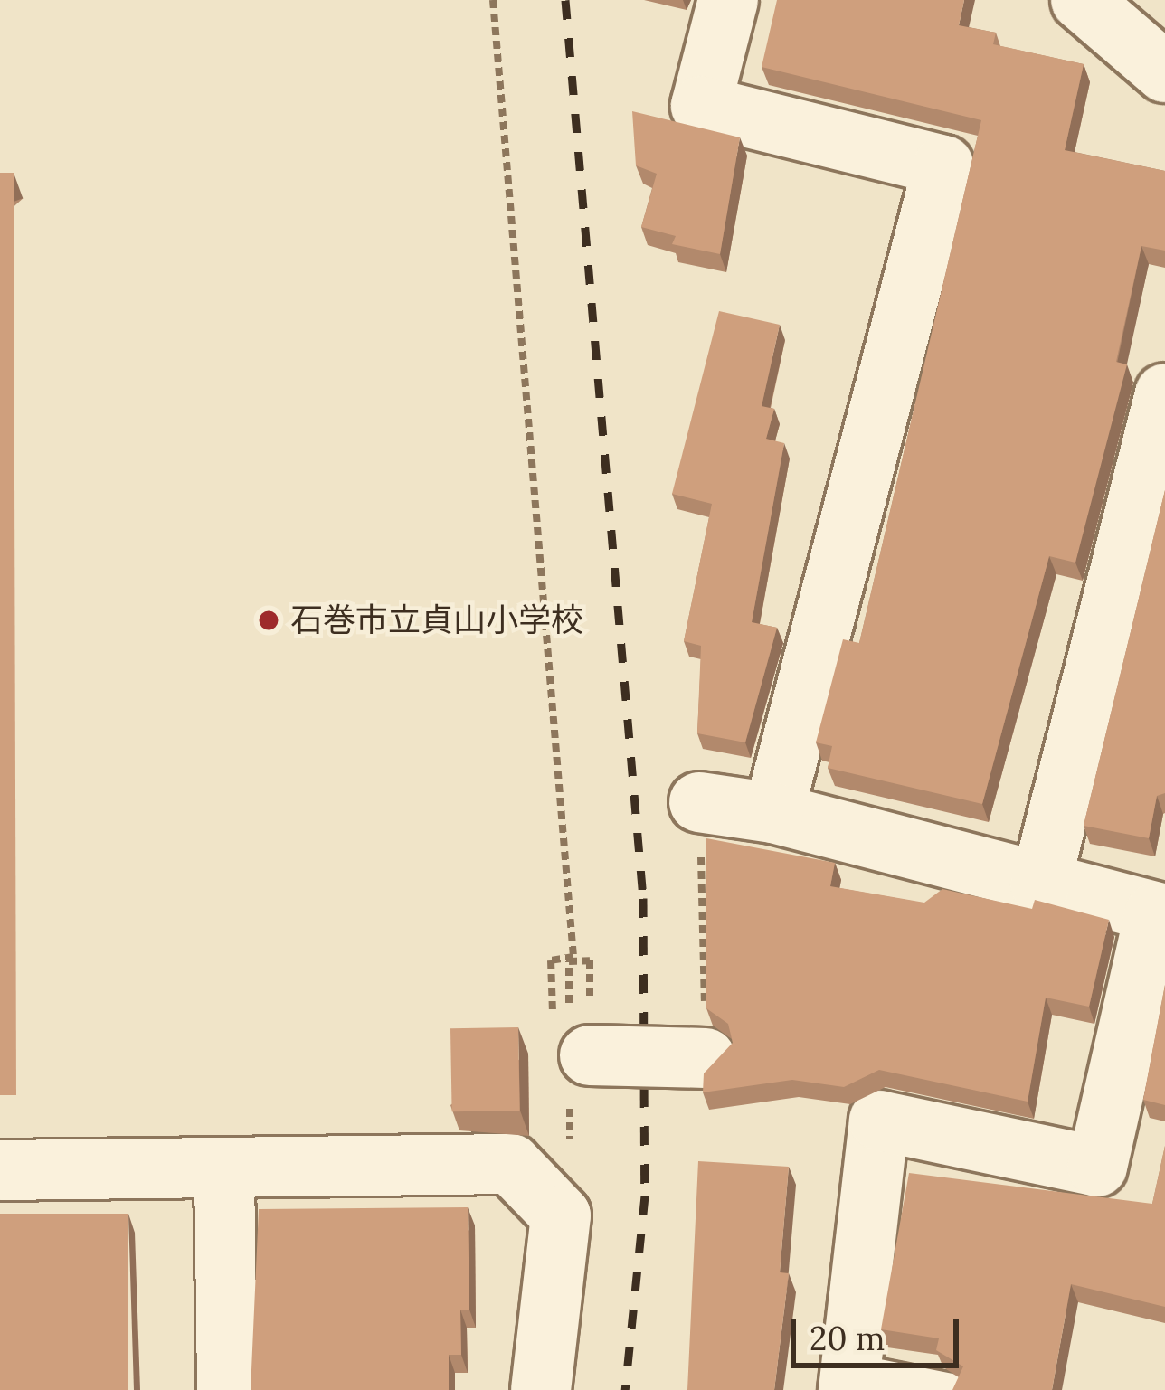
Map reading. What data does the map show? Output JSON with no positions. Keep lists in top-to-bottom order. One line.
{"places":["石巻市立貞山小学校"],"scale_bar":"20 m"}
